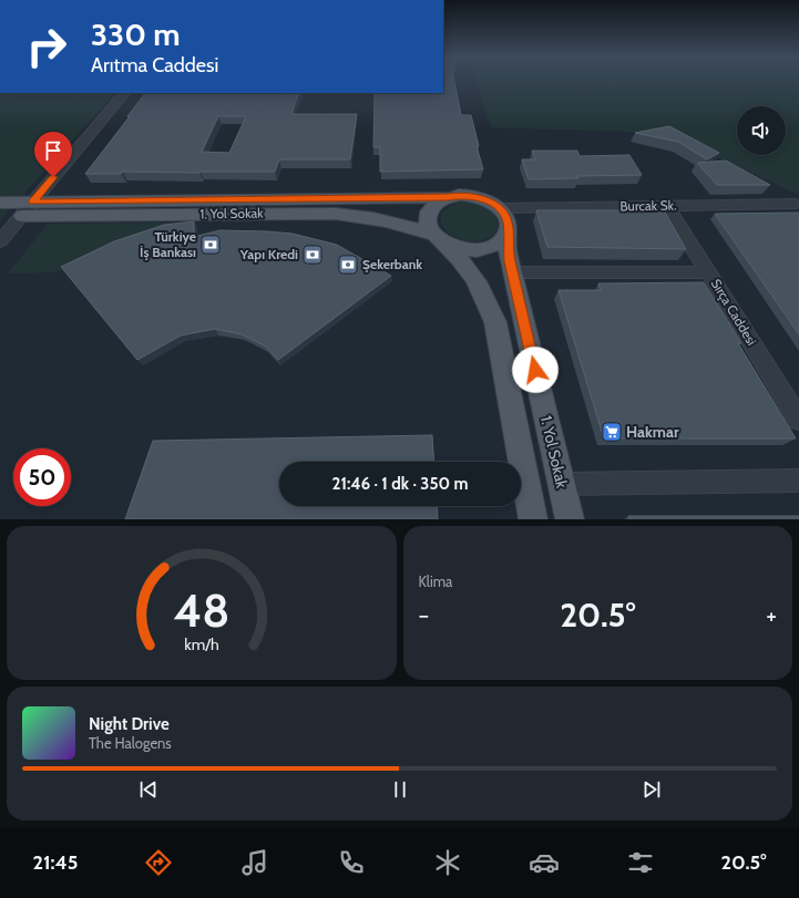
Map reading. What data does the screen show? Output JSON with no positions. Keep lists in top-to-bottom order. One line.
{"streets":{"main road":["1. Yol Sokak"],"street":["Burcak Sk.","Sırça Caddesi"]},"crossings":[["Burcak Sk.","1. Yol Sokak"],["Burcak Sk.","Sırça Caddesi"]],"places":{"bank":["Türkiye İş Bankası","Yapı Kredi","Şekerbank"],"supermarket":["Hakmar"]},"page":{"turn":["330 m","Arıtma Caddesi"],"limit":"50","trip":"21:46 · 1 dk · 350 m","tile":"Klima","heat":["−","20.5°","+"],"song":["Night Drive","The Halogens"],"tabs":["21:45","20.5°"],"gauge":["48","km/h"]}}
